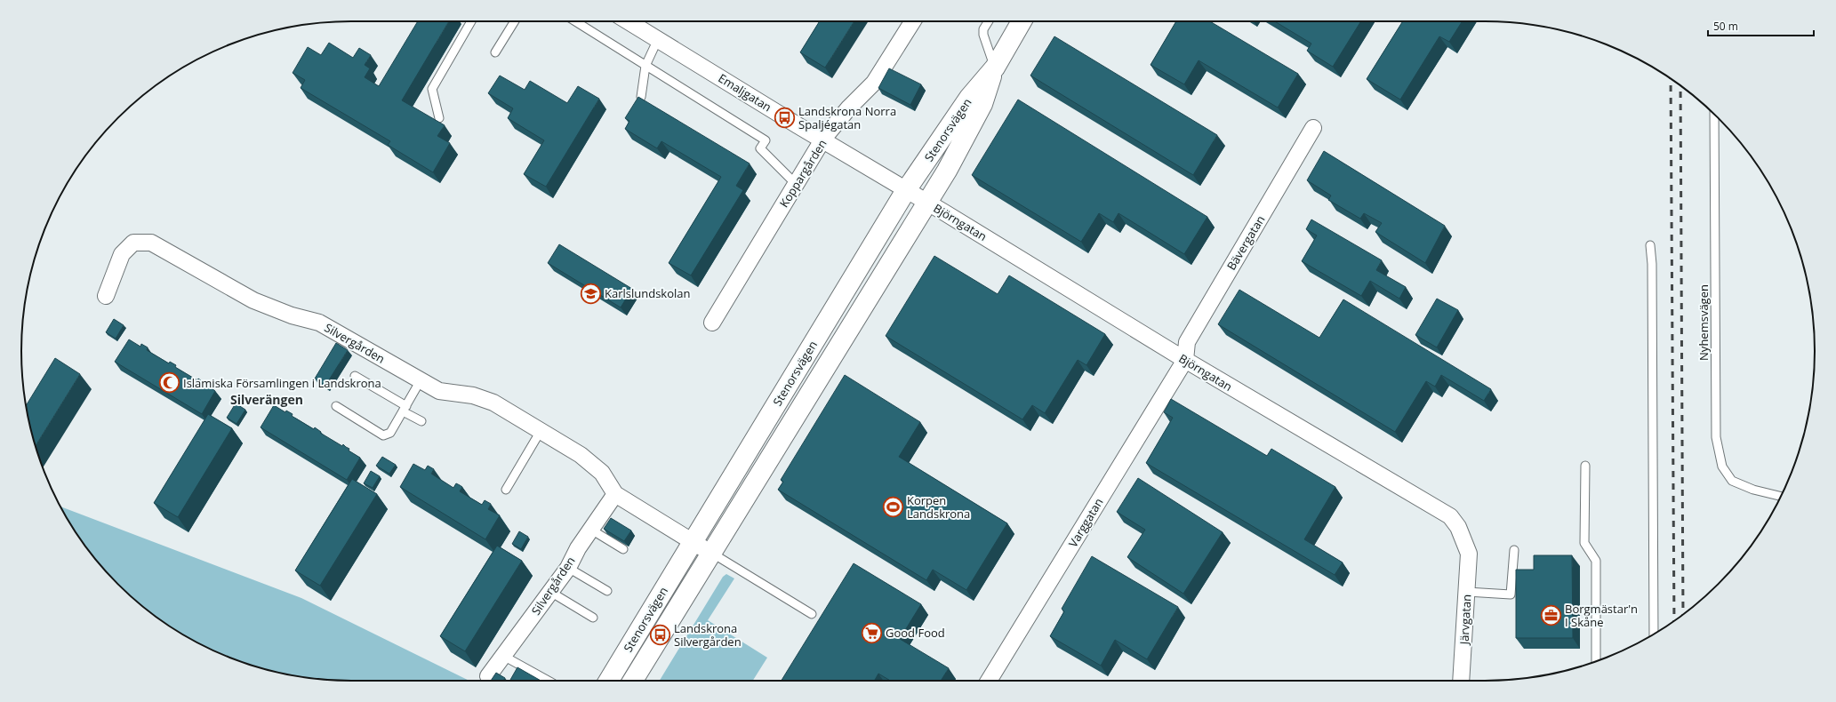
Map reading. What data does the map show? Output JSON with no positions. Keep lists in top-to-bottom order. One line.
{"streets":{"street":["Emaljgatan","Stenorsvägen","Koppargården","Björngatan","Bävergatan","Silvergården","Varggatan","Järvgatan"],"lane":["Nyhemsvägen"]},"crossings":[["Emaljgatan","Stenorsvägen"],["Emaljgatan","Koppargården"],["Emaljgatan","Björngatan"],["Stenorsvägen","Björngatan"],["Stenorsvägen","Silvergården"],["Björngatan","Bävergatan"],["Björngatan","Varggatan"],["Björngatan","Järvgatan"],["Bävergatan","Varggatan"]],"districts":["Silverängen"],"places":{"bus stop":["Landskrona Norra Spaljégatan","Landskrona Silvergården"],"school or university":["Karlslundskolan"],"mosque":["Islamiska Församlingen i Landskrona"],"sports":["Korpen Landskrona"],"office":["Borgmästar'n I Skåne"],"supermarket":["Good Food"]},"scale_bar":"50 m"}
